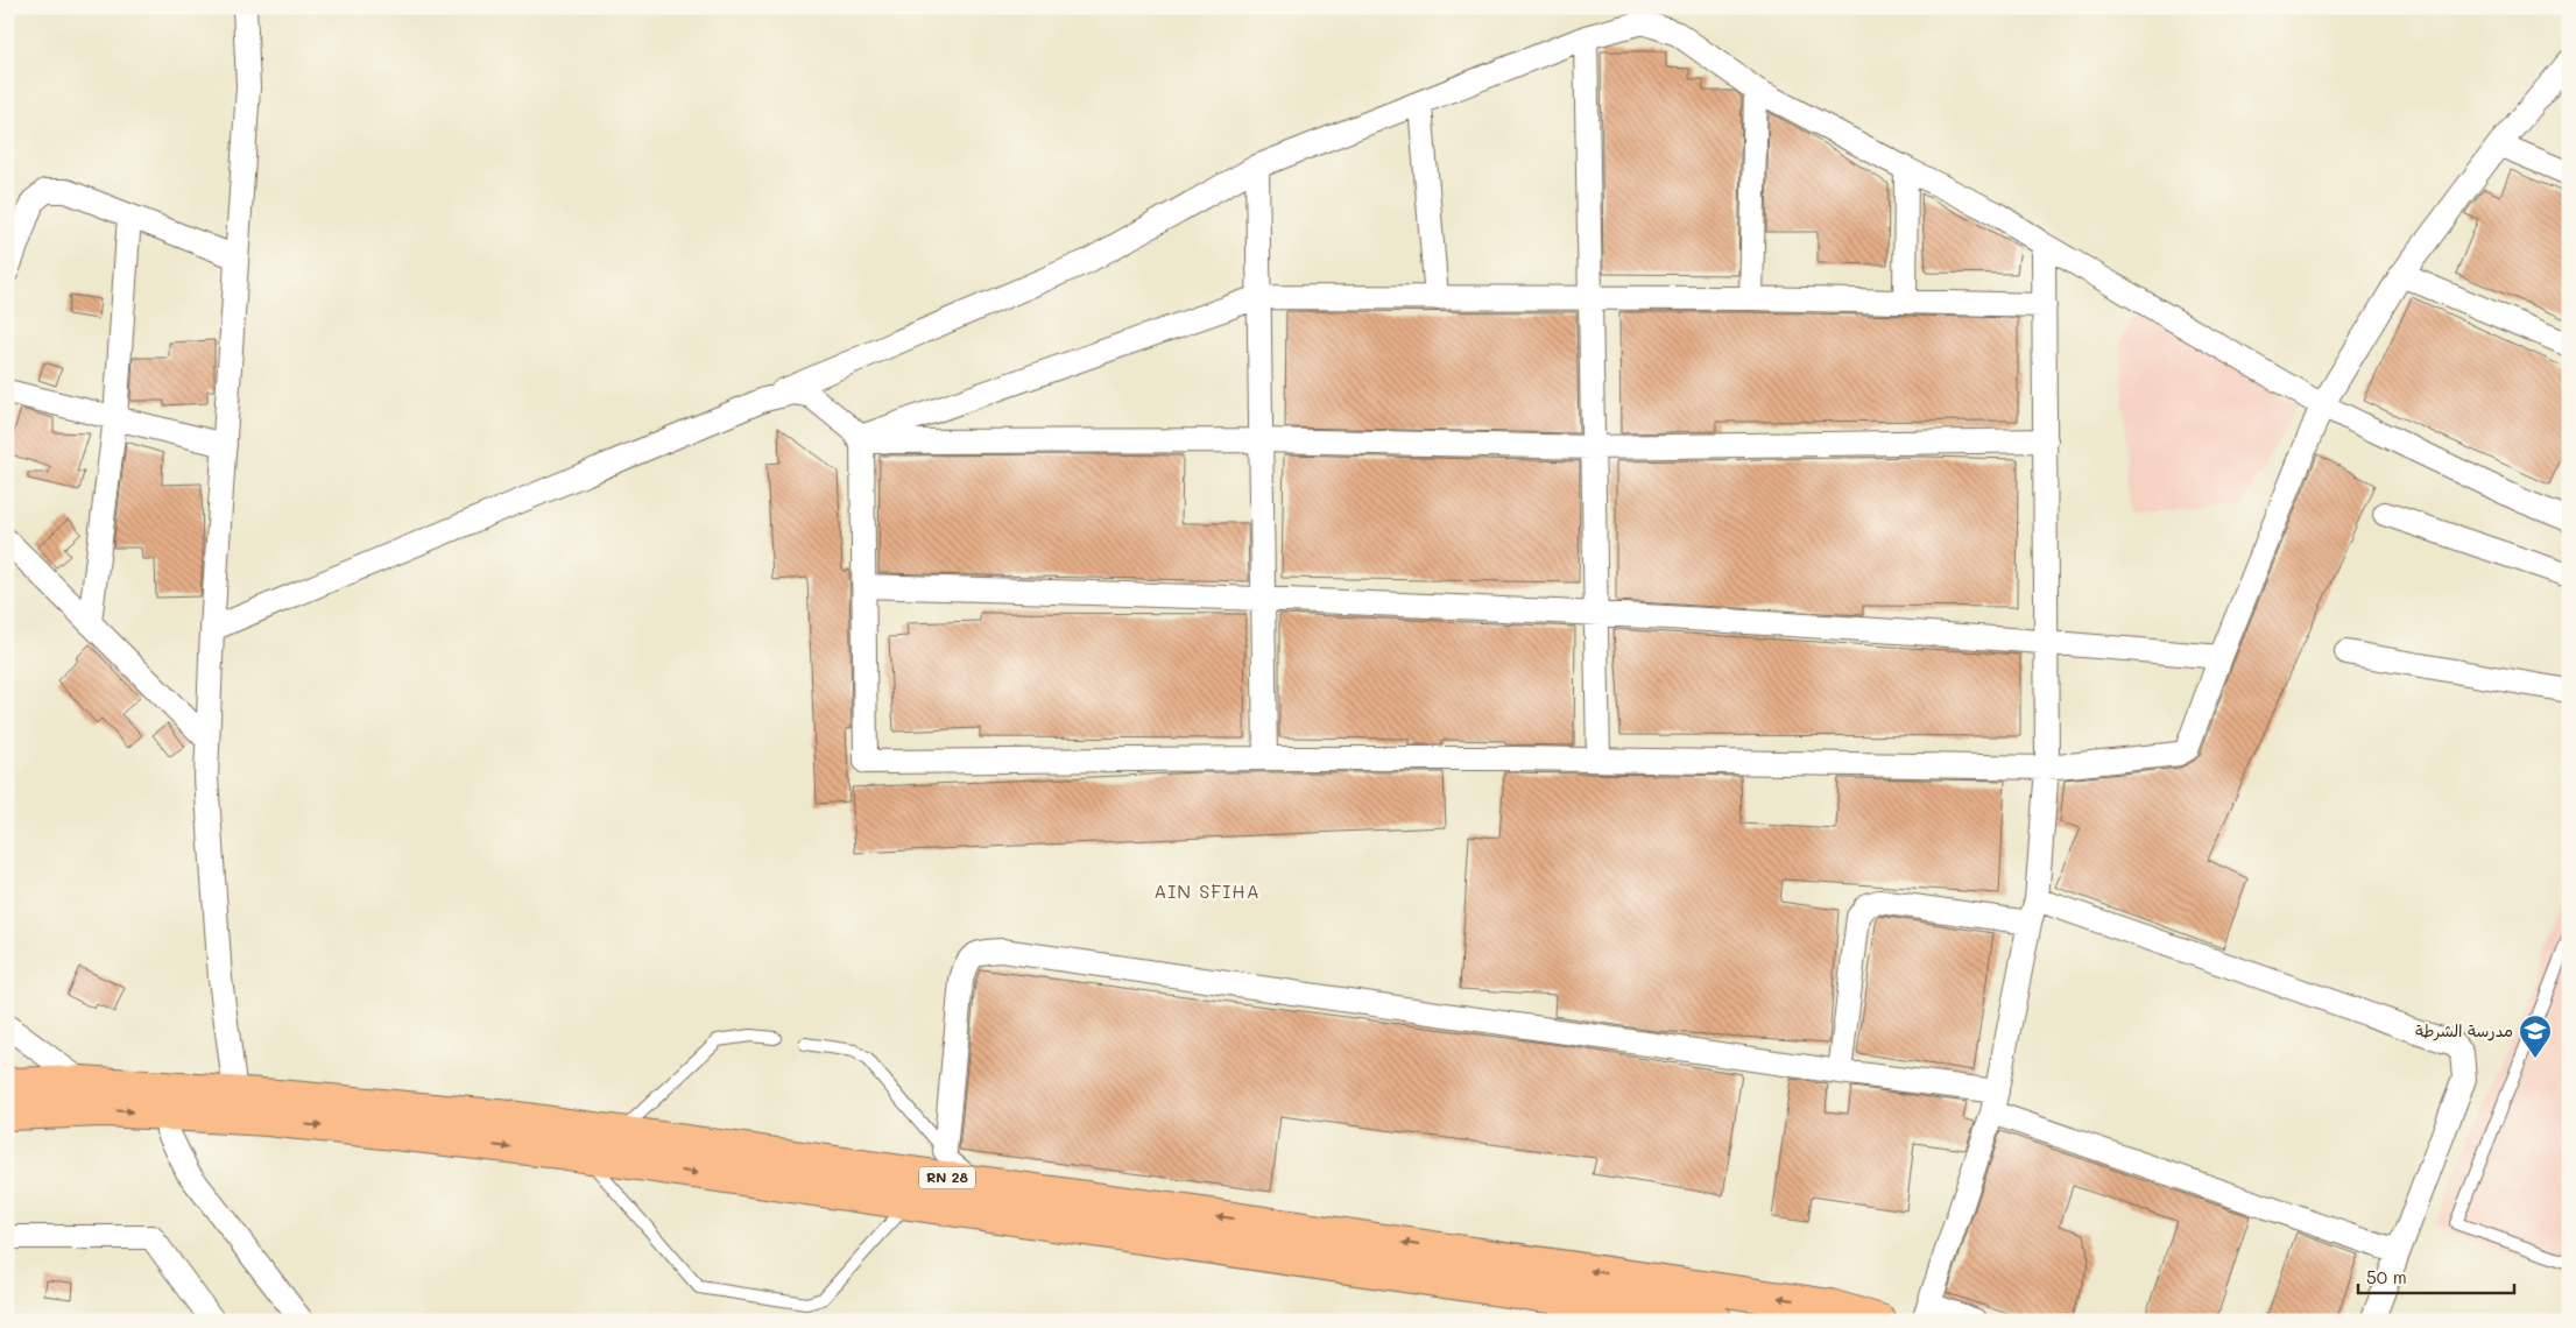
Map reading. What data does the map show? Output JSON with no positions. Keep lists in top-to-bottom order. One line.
{"streets":{"highway":["RN 28"]},"districts":["AIN SFIHA"],"places":{"school or university":["مدرسة الشرطة"]},"scale_bar":"50 m"}
